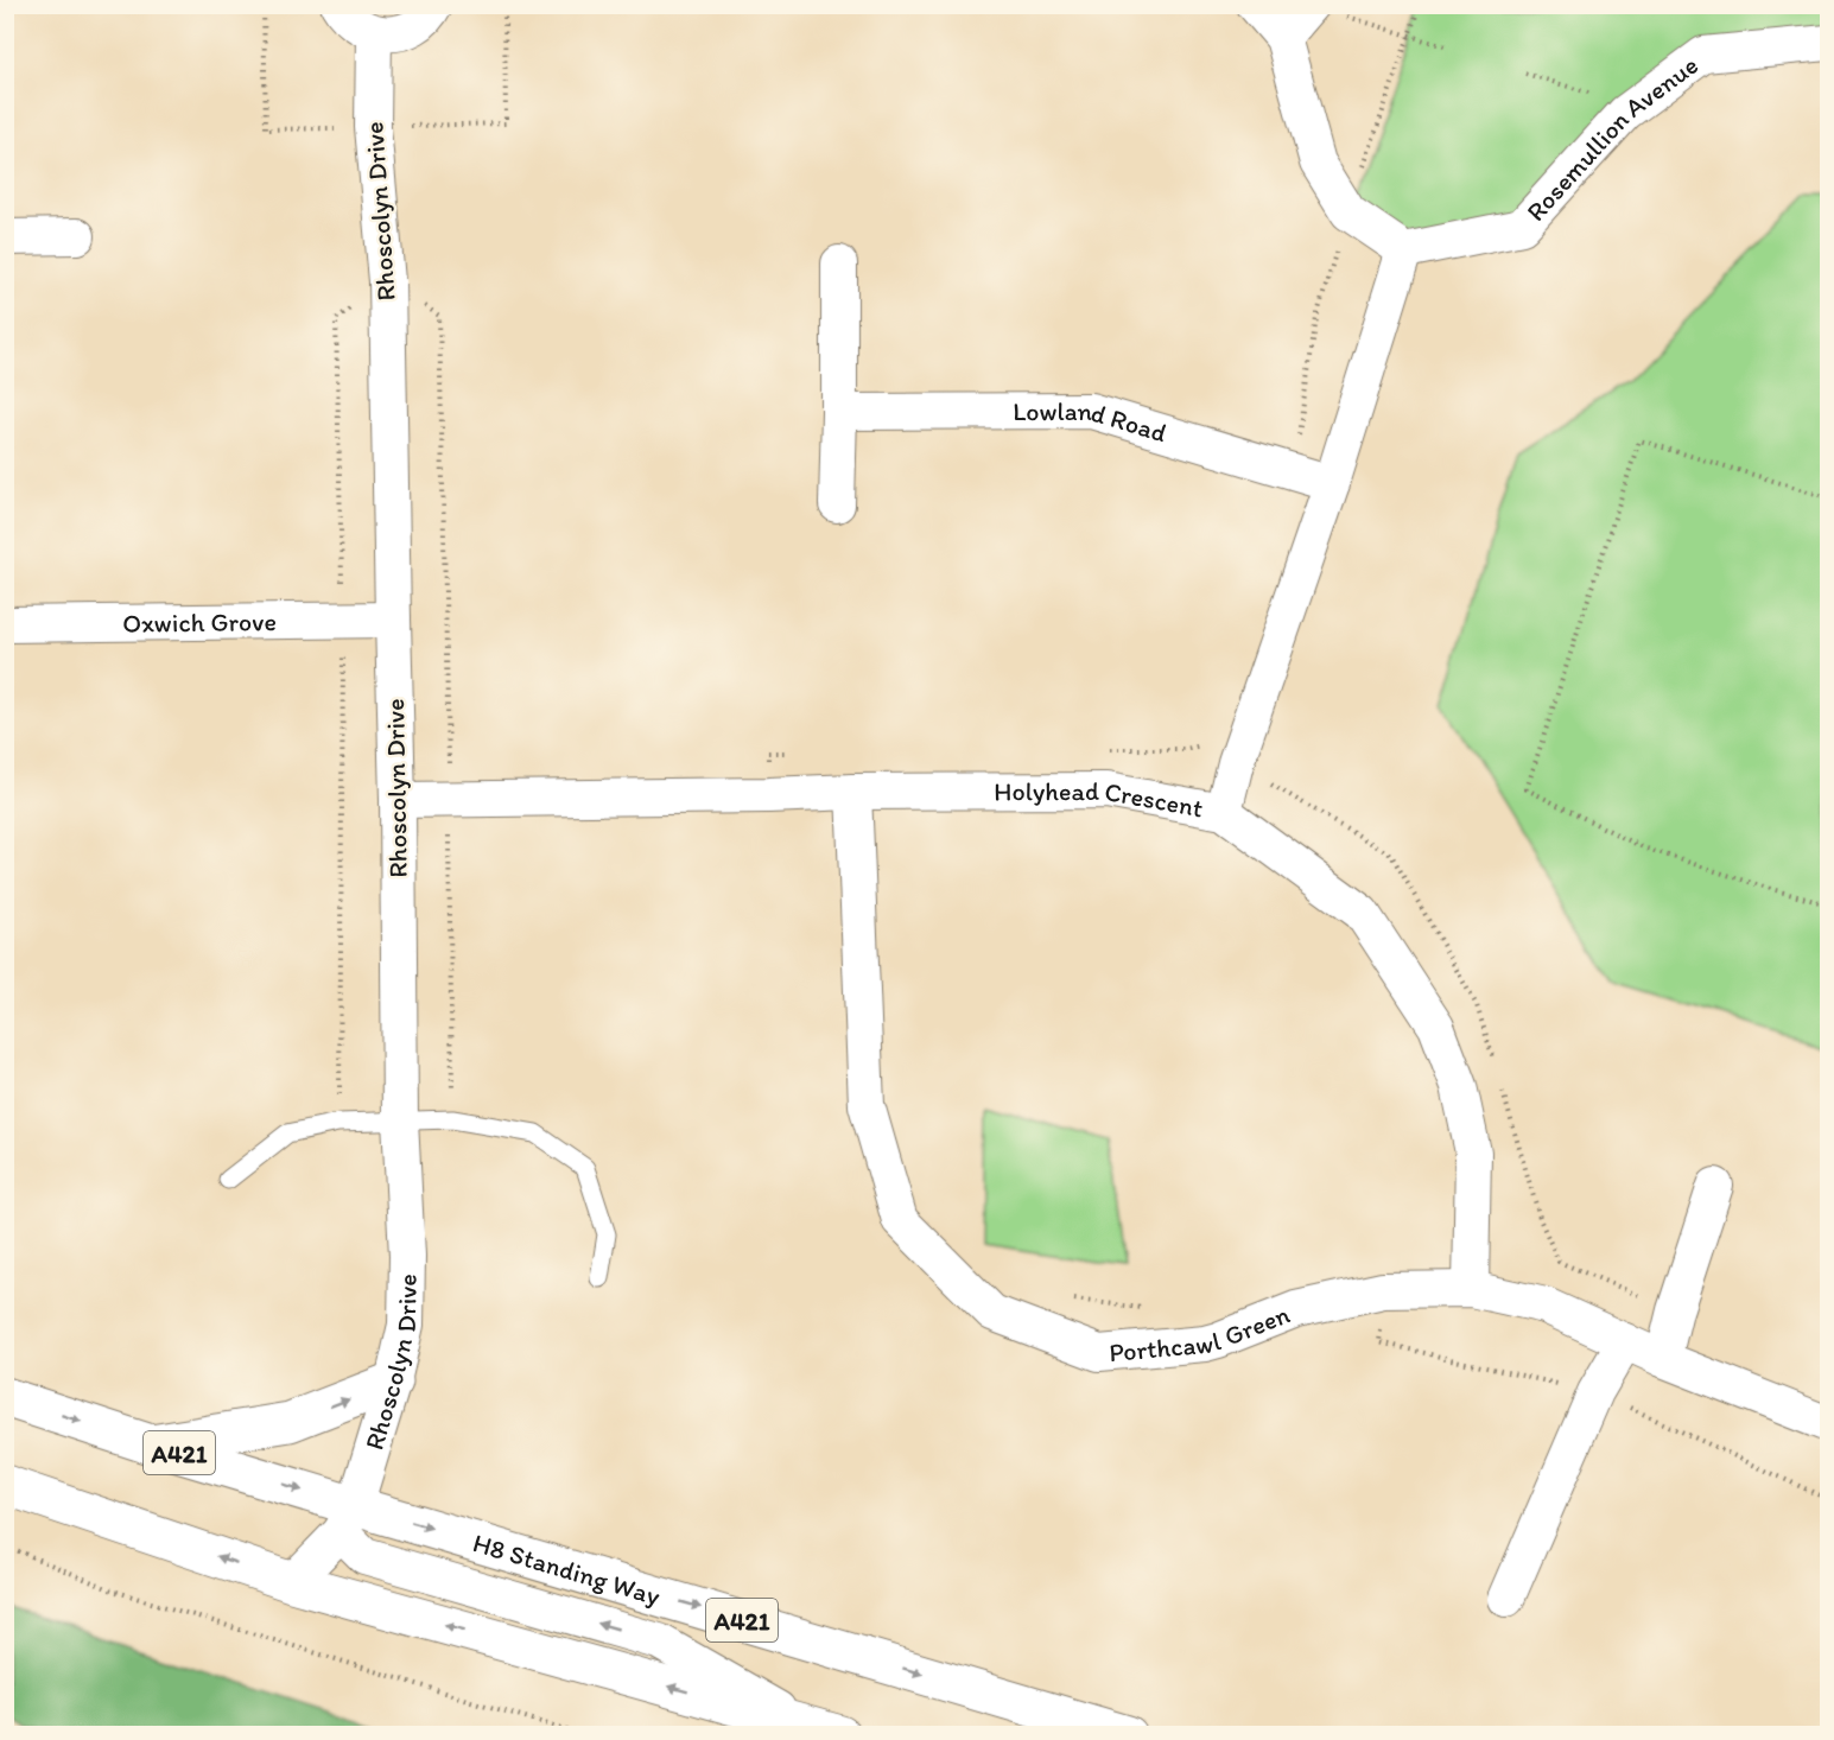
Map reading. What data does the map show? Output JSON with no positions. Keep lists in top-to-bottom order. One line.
{"streets":{"main road":["A421","H8 Standing Way"],"street":["Rosemullion Avenue","Rhoscolyn Drive","Lowland Road","Oxwich Grove","Holyhead Crescent","Porthcawl Green"]},"crossings":[["Rhoscolyn Drive","Oxwich Grove"],["Rhoscolyn Drive","Holyhead Crescent"],["Rhoscolyn Drive","H8 Standing Way"],["Holyhead Crescent","Porthcawl Green"]]}
